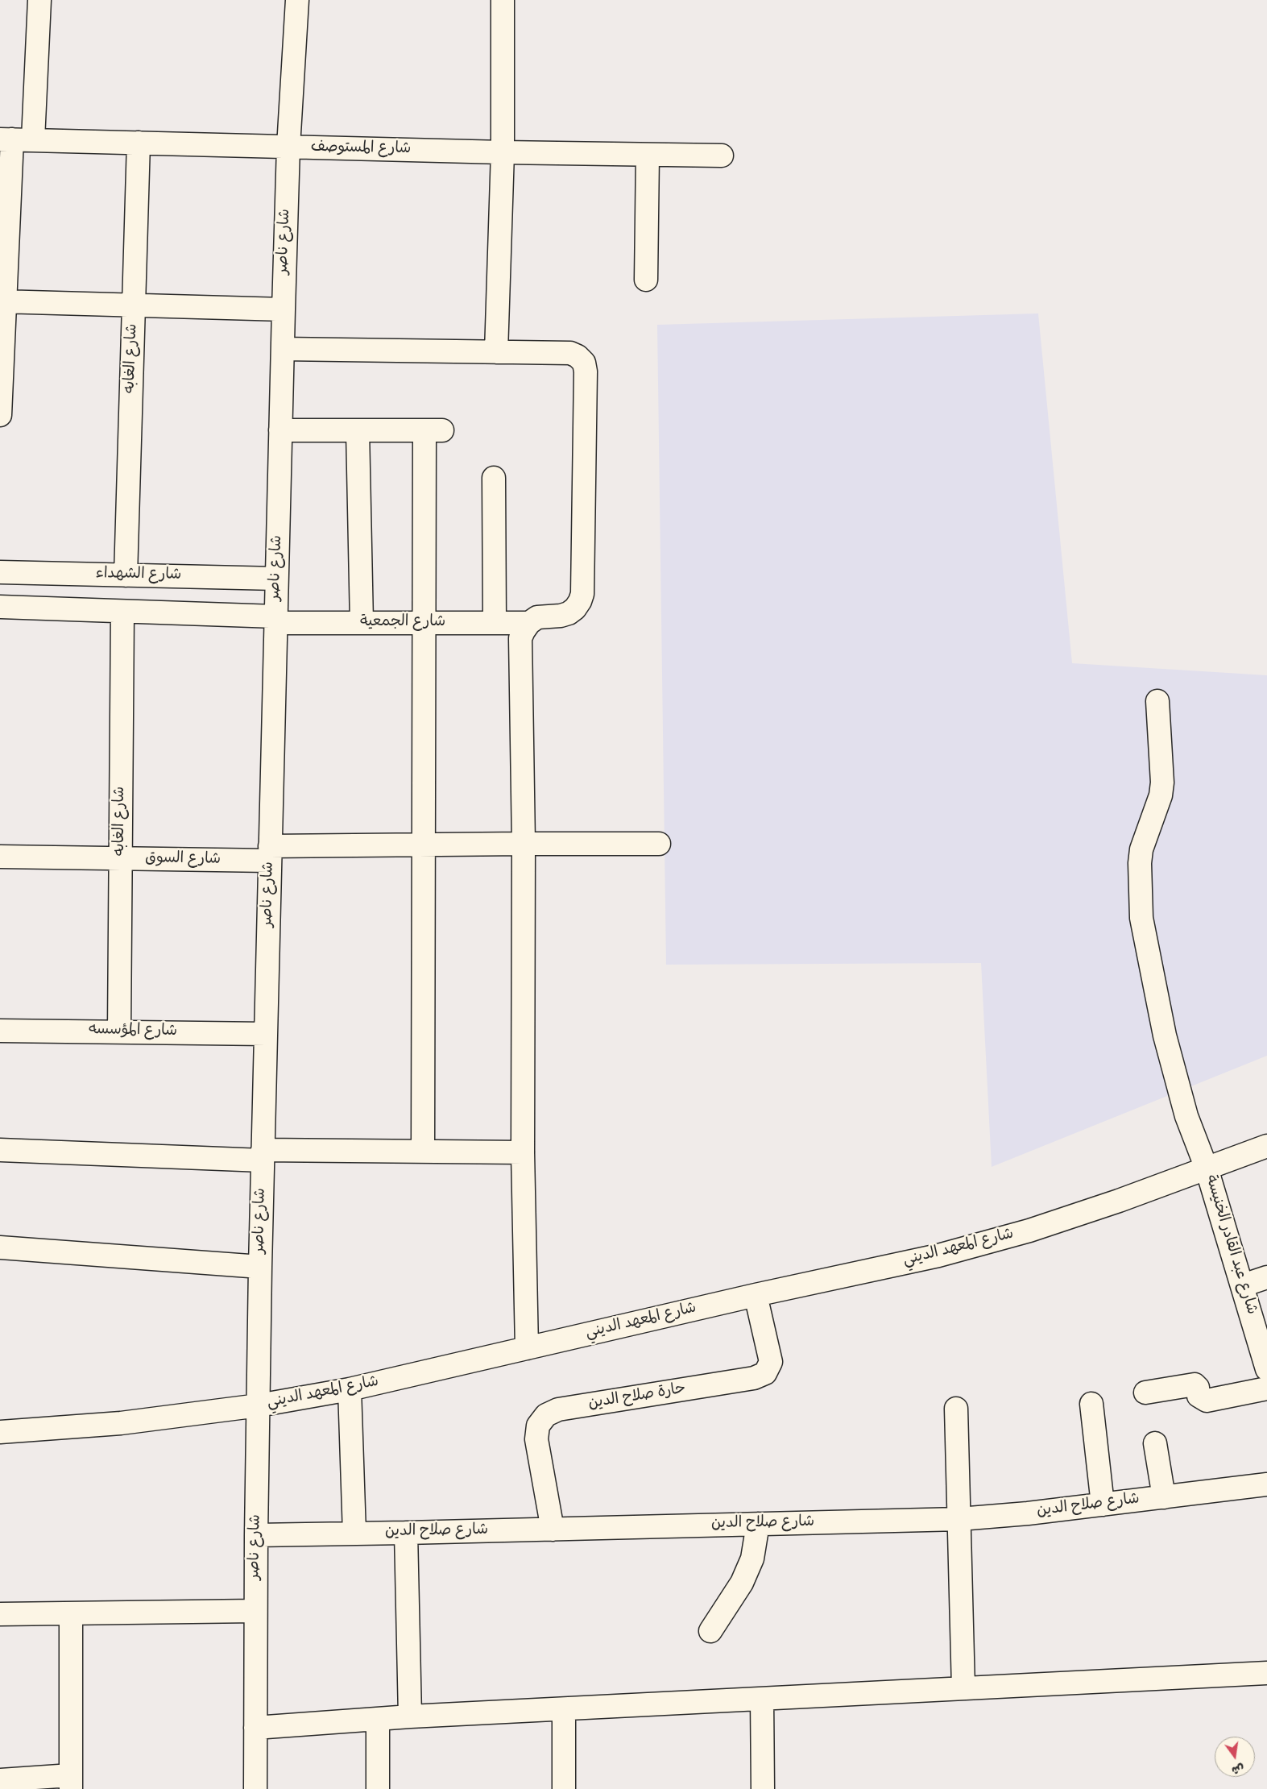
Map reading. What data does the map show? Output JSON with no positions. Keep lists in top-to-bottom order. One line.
{"streets":{"street":["شارع المستوصف","شارع ناصر","شارع الغابه","شارع الشهداء","شارع الجمعية","شارع السوق","شارع المؤسسه","شارع عبد القادر الخنيسة","شارع المعهد الديني","حارة صلاح الدين","شارع صلاح الدين"]},"crossings":[["شارع المستوصف","شارع ناصر"],["شارع المستوصف","شارع الغابه"],["شارع ناصر","شارع الشهداء"],["شارع ناصر","شارع الجمعية"],["شارع ناصر","شارع السوق"],["شارع ناصر","شارع المؤسسه"],["شارع ناصر","شارع المعهد الديني"],["شارع ناصر","شارع صلاح الدين"],["شارع الغابه","شارع الشهداء"],["شارع الغابه","شارع السوق"],["شارع الغابه","شارع المؤسسه"],["شارع عبد القادر الخنيسة","شارع المعهد الديني"],["شارع المعهد الديني","حارة صلاح الدين"],["حارة صلاح الدين","شارع صلاح الدين"]],"north":"bottom"}
